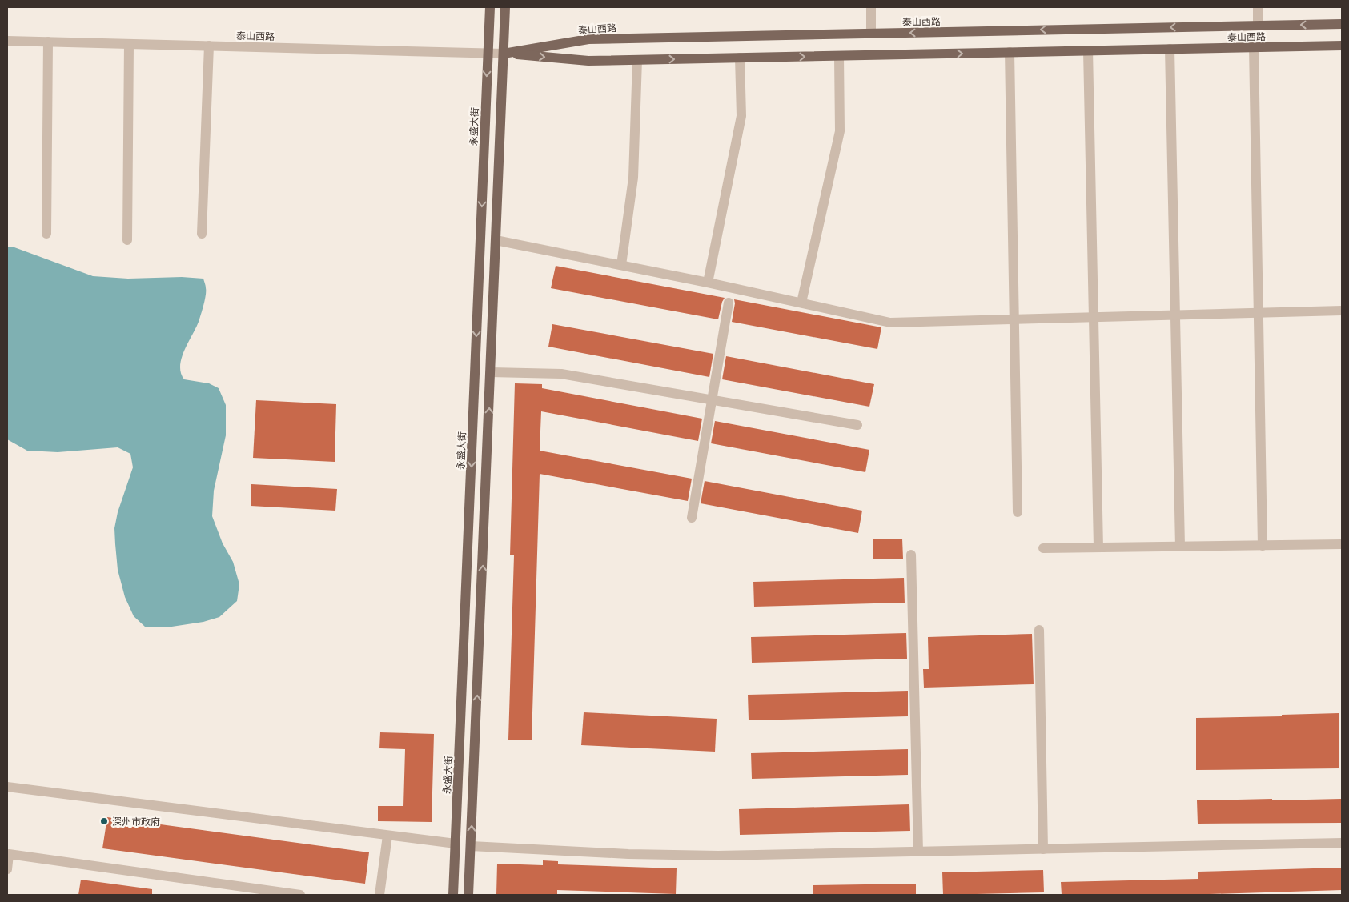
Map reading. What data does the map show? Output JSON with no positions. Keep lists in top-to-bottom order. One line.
{"streets":{"main road":["泰山西路","永盛大街"]},"crossings":[["泰山西路","永盛大街"]],"places":["深州市政府"]}
